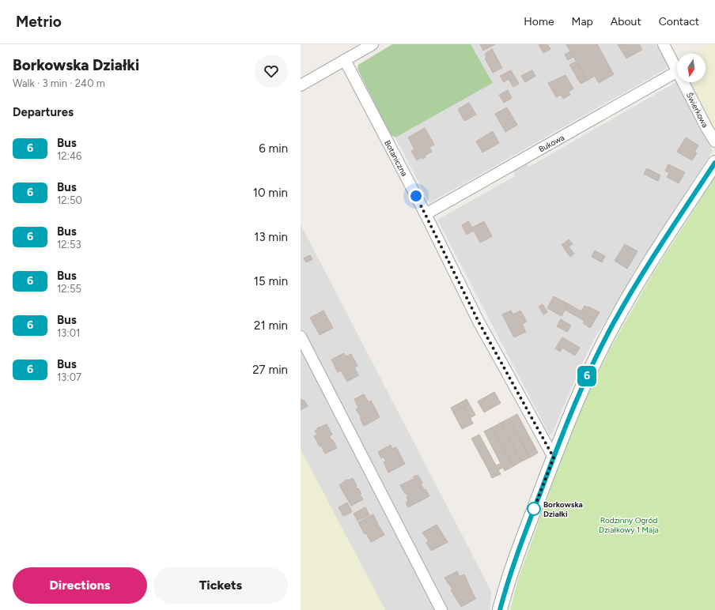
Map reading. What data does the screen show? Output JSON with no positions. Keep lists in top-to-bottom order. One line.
{"streets":{"street":["Świerkowa","Bukowa","Botaniczna"]},"crossings":[["Bukowa","Botaniczna"]],"parks":["Rodzinny Ogród Działkowy 1 Maja"],"places":["Borkowska Działki"],"lines":["bus line 6"],"north":"bottom","page":{"header":"Metrio","nav":["Home","Map","About","Contact"],"heading":[["Borkowska Działki","Walk · 3 min · 240 m"],"Departures"],"on_map":"6","list":[{"mark":"6","name":"Bus","note":"12:46","value":"6 min"},{"mark":"6","name":"Bus","note":"12:50","value":"10 min"},{"mark":"6","name":"Bus","note":"12:53","value":"13 min"},{"mark":"6","name":"Bus","note":"12:55","value":"15 min"},{"mark":"6","name":"Bus","note":"13:01","value":"21 min"},{"mark":"6","name":"Bus","note":"13:07","value":"27 min"}],"buttons":["Directions","Tickets"]}}
